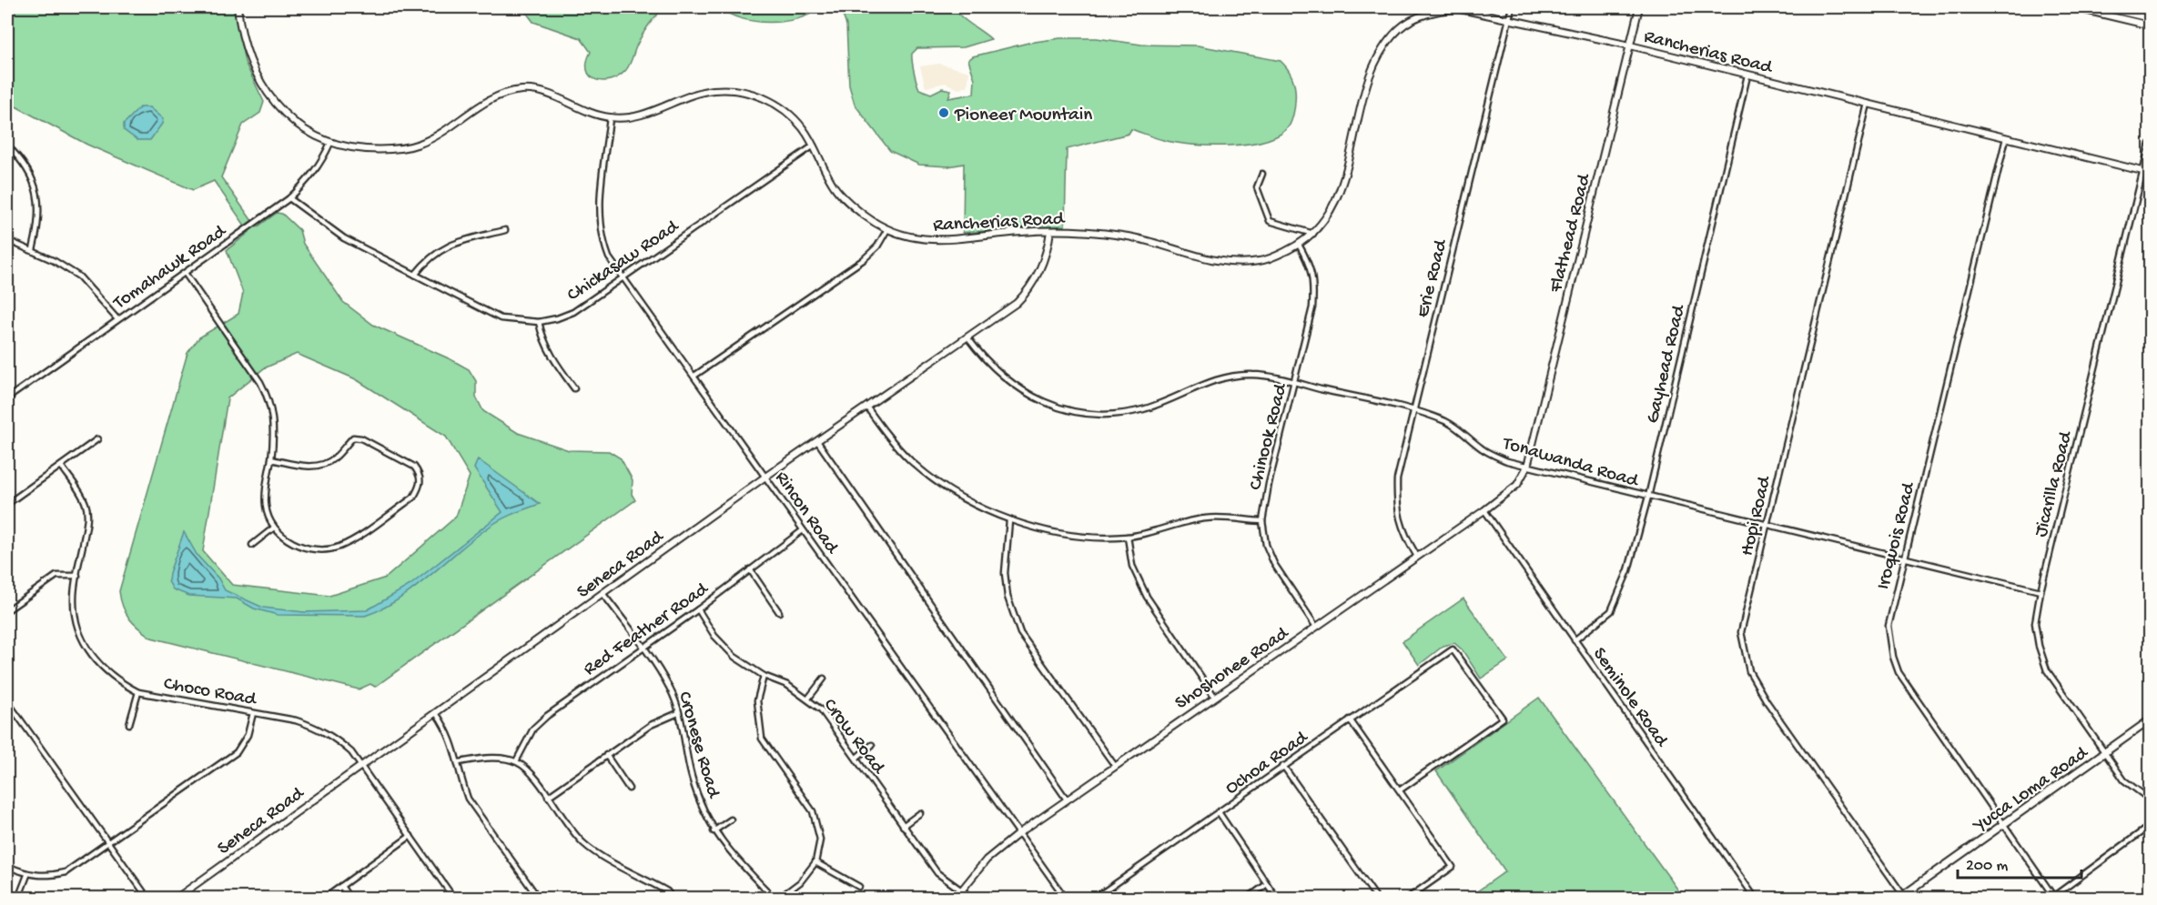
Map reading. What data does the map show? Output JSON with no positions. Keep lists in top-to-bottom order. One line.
{"streets":{"main road":["Yucca Loma Road"],"street":["Rancherias Road","Flathead Road","Chickasaw Road","Tomahawk Road","Erie Road","Gayhead Road","Chinook Road","Tonawanda Road","Jicarilla Road","Rincon Road","Hopi Road","Iroquois Road","Seneca Road","Red Feather Road","Shoshonee Road","Choco Road","Seminole Road","Crow Road","Cronese Road","Ochoa Road"]},"crossings":[["Rancherias Road","Flathead Road"],["Rancherias Road","Chickasaw Road"],["Rancherias Road","Tomahawk Road"],["Rancherias Road","Erie Road"],["Rancherias Road","Gayhead Road"],["Rancherias Road","Chinook Road"],["Rancherias Road","Jicarilla Road"],["Rancherias Road","Rincon Road"],["Rancherias Road","Hopi Road"],["Rancherias Road","Iroquois Road"],["Rancherias Road","Seneca Road"],["Flathead Road","Tonawanda Road"],["Flathead Road","Shoshonee Road"],["Chickasaw Road","Tomahawk Road"],["Chickasaw Road","Rincon Road"],["Erie Road","Tonawanda Road"],["Erie Road","Shoshonee Road"],["Gayhead Road","Tonawanda Road"],["Gayhead Road","Seminole Road"],["Chinook Road","Tonawanda Road"],["Chinook Road","Shoshonee Road"],["Tonawanda Road","Jicarilla Road"],["Tonawanda Road","Hopi Road"],["Tonawanda Road","Iroquois Road"],["Tonawanda Road","Seneca Road"],["Tonawanda Road","Shoshonee Road"],["Jicarilla Road","Yucca Loma Road"],["Rincon Road","Seneca Road"],["Rincon Road","Red Feather Road"],["Rincon Road","Shoshonee Road"],["Hopi Road","Yucca Loma Road"],["Iroquois Road","Yucca Loma Road"],["Seneca Road","Choco Road"],["Seneca Road","Cronese Road"],["Red Feather Road","Crow Road"],["Red Feather Road","Cronese Road"],["Shoshonee Road","Seminole Road"],["Shoshonee Road","Crow Road"]],"places":["Pioneer Mountain"],"scale_bar":"200 m"}
